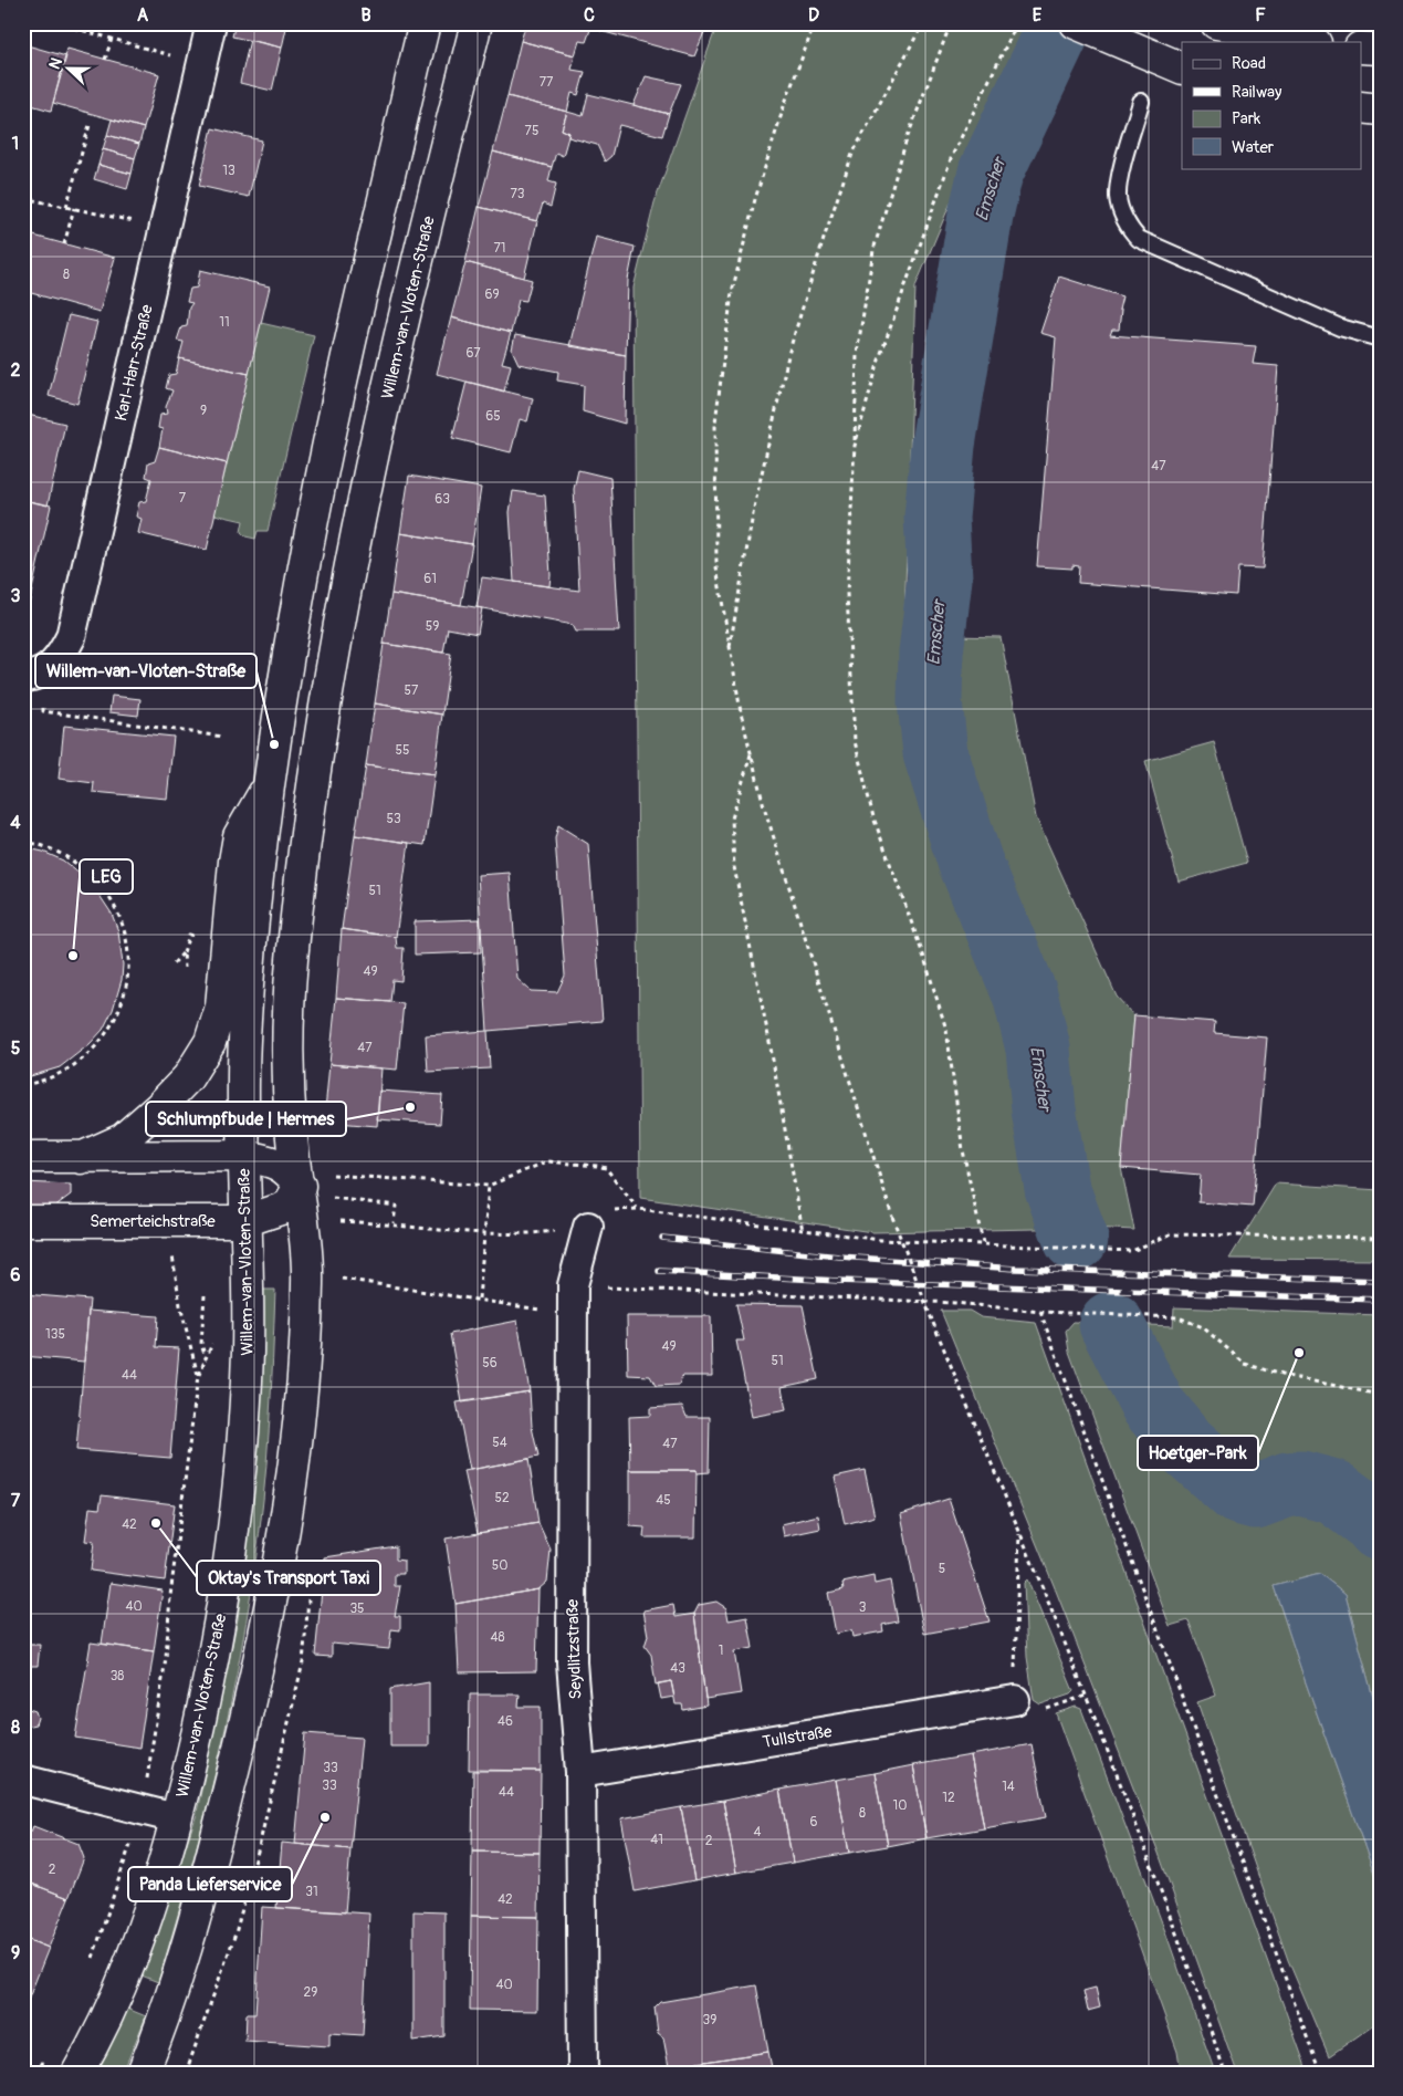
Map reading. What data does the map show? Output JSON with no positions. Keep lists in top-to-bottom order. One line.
{"streets":{"main road":["Willem-van-Vloten-Straße","Semerteichstraße"],"street":["Karl-Harr-Straße","Seydlitzstraße","Tullstraße"]},"crossings":[["Willem-van-Vloten-Straße","Semerteichstraße"],["Seydlitzstraße","Tullstraße"]],"water":["Emscher"],"places":["Willem-van-Vloten-Straße","LEG","Schlumpfbude | Hermes","Hoetger-Park","Oktay's Transport Taxi","Panda Lieferservice"],"house_numbers":["77","75","13","73","71","8","69","11","67","9","65","47","7","63","61","59","57","55","53","51","49","47","135","49","51","56","44","54","47","52","45","42","50","5","40","3","35","48","1","43","38","46","33","33","14","44","12","10","8","6","4","41","2","2","31","42","40","29","39"],"legend":["Road","Railway","Park","Water"],"north":"left","grid":{"columns":["A","B","C","D","E","F"],"rows":["1","2","3","4","5","6","7","8","9"]}}
